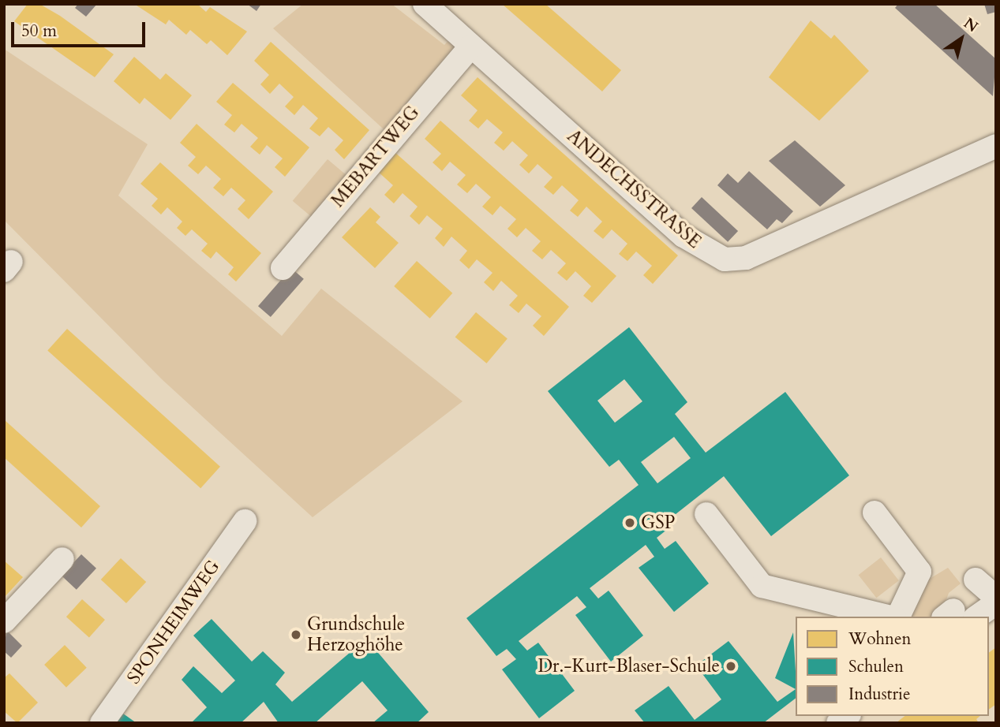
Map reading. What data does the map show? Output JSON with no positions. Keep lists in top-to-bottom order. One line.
{"streets":{"street":["MEBARTWEG","ANDECHSSTRASSE","SPONHEIMWEG"]},"crossings":[["MEBARTWEG","ANDECHSSTRASSE"]],"places":["GSP","Grundschule Herzoghöhe","Dr.-Kurt-Blaser-Schule"],"legend":["Wohnen","Schulen","Industrie"],"scale_bar":"50 m","north":"top right"}
